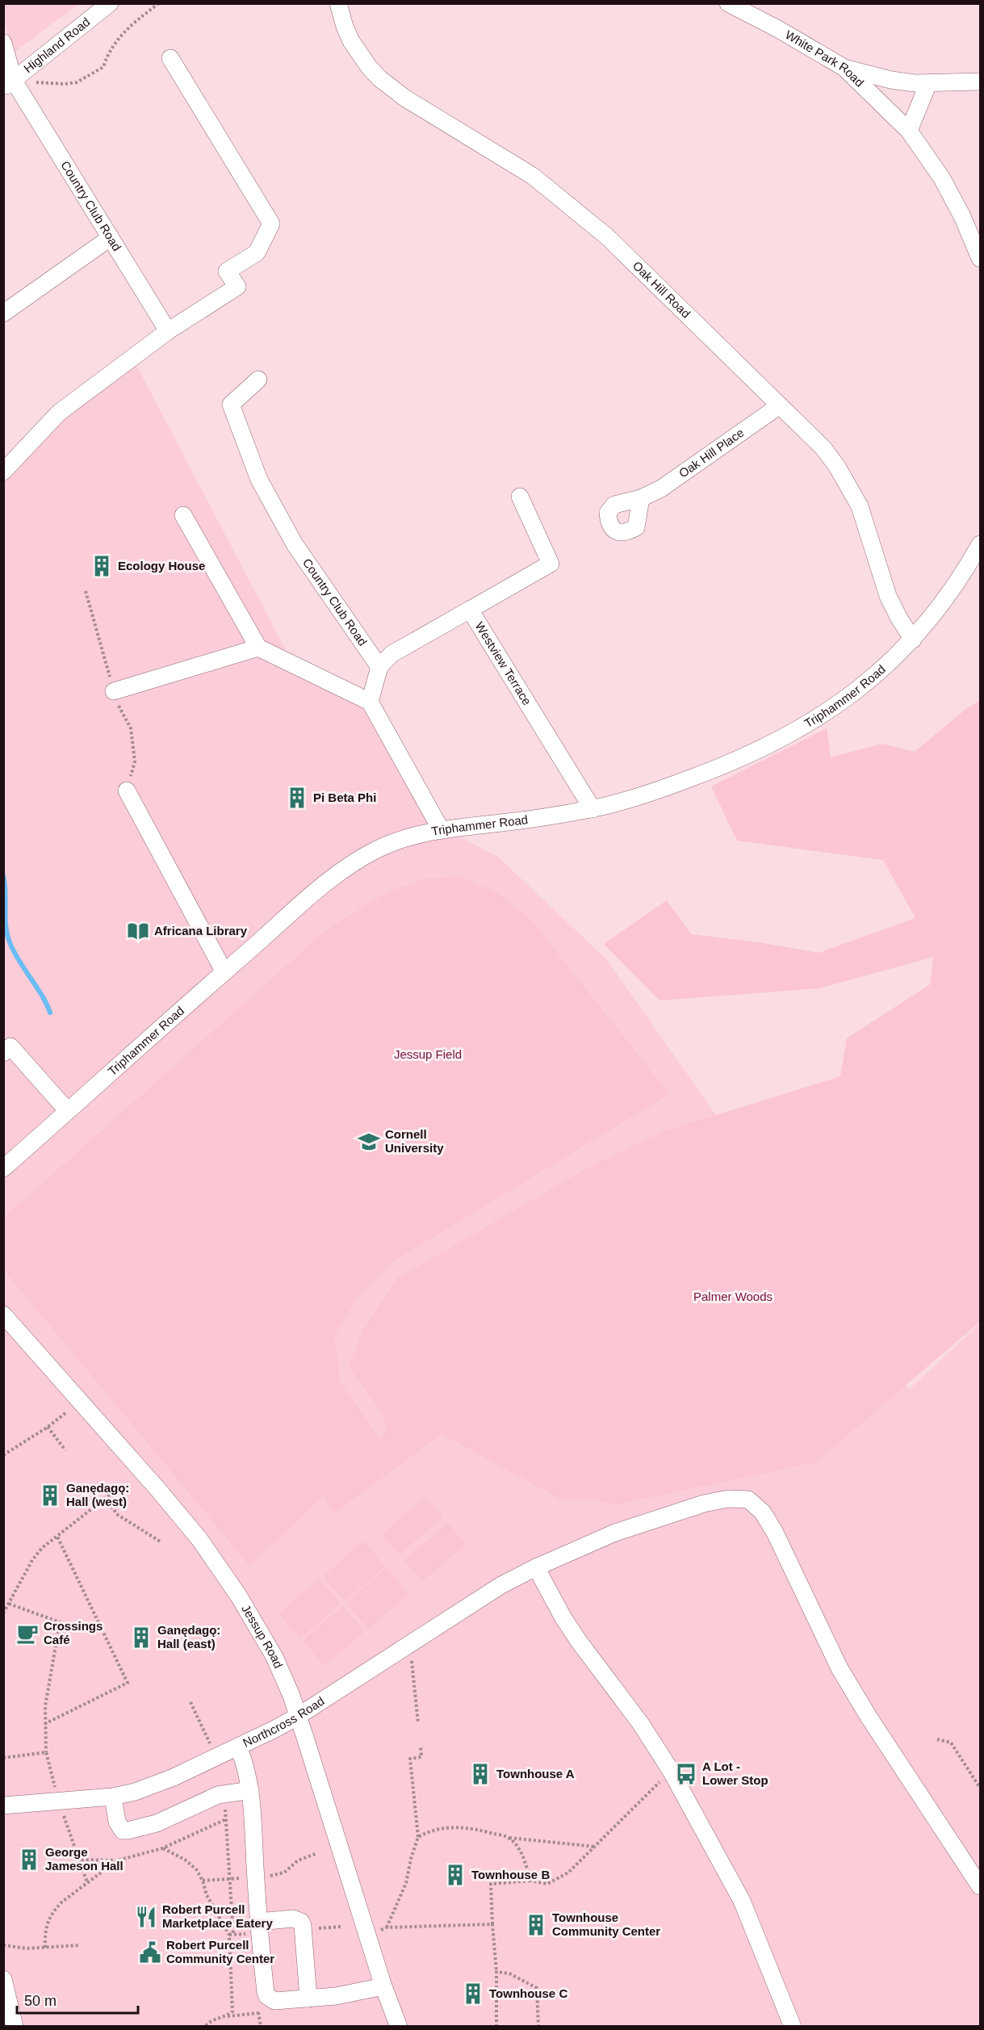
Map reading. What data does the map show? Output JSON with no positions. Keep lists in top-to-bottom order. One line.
{"streets":{"street":["Highland Road","White Park Road","Country Club Road","Oak Hill Road","Oak Hill Place","Westview Terrace","Triphammer Road","Jessup Road","Northcross Road"]},"crossings":[["Highland Road","Country Club Road"],["Country Club Road","Westview Terrace"],["Oak Hill Road","Oak Hill Place"],["Oak Hill Road","Triphammer Road"],["Westview Terrace","Triphammer Road"],["Jessup Road","Northcross Road"]],"parks":["Jessup Field","Palmer Woods"],"places":{"building":["Ecology House","Pi Beta Phi","Ganędagǫ: Hall (west)","Ganędagǫ: Hall (east)","Townhouse A","George Jameson Hall","Townhouse B","Townhouse Community Center","Townhouse C"],"library":["Africana Library"],"school or university":["Cornell University"],"cafe":["Crossings Café"],"bus stop":["A Lot - Lower Stop"],"restaurant":["Robert Purcell Marketplace Eatery"],"public building":["Robert Purcell Community Center"]},"scale_bar":"50 m"}
